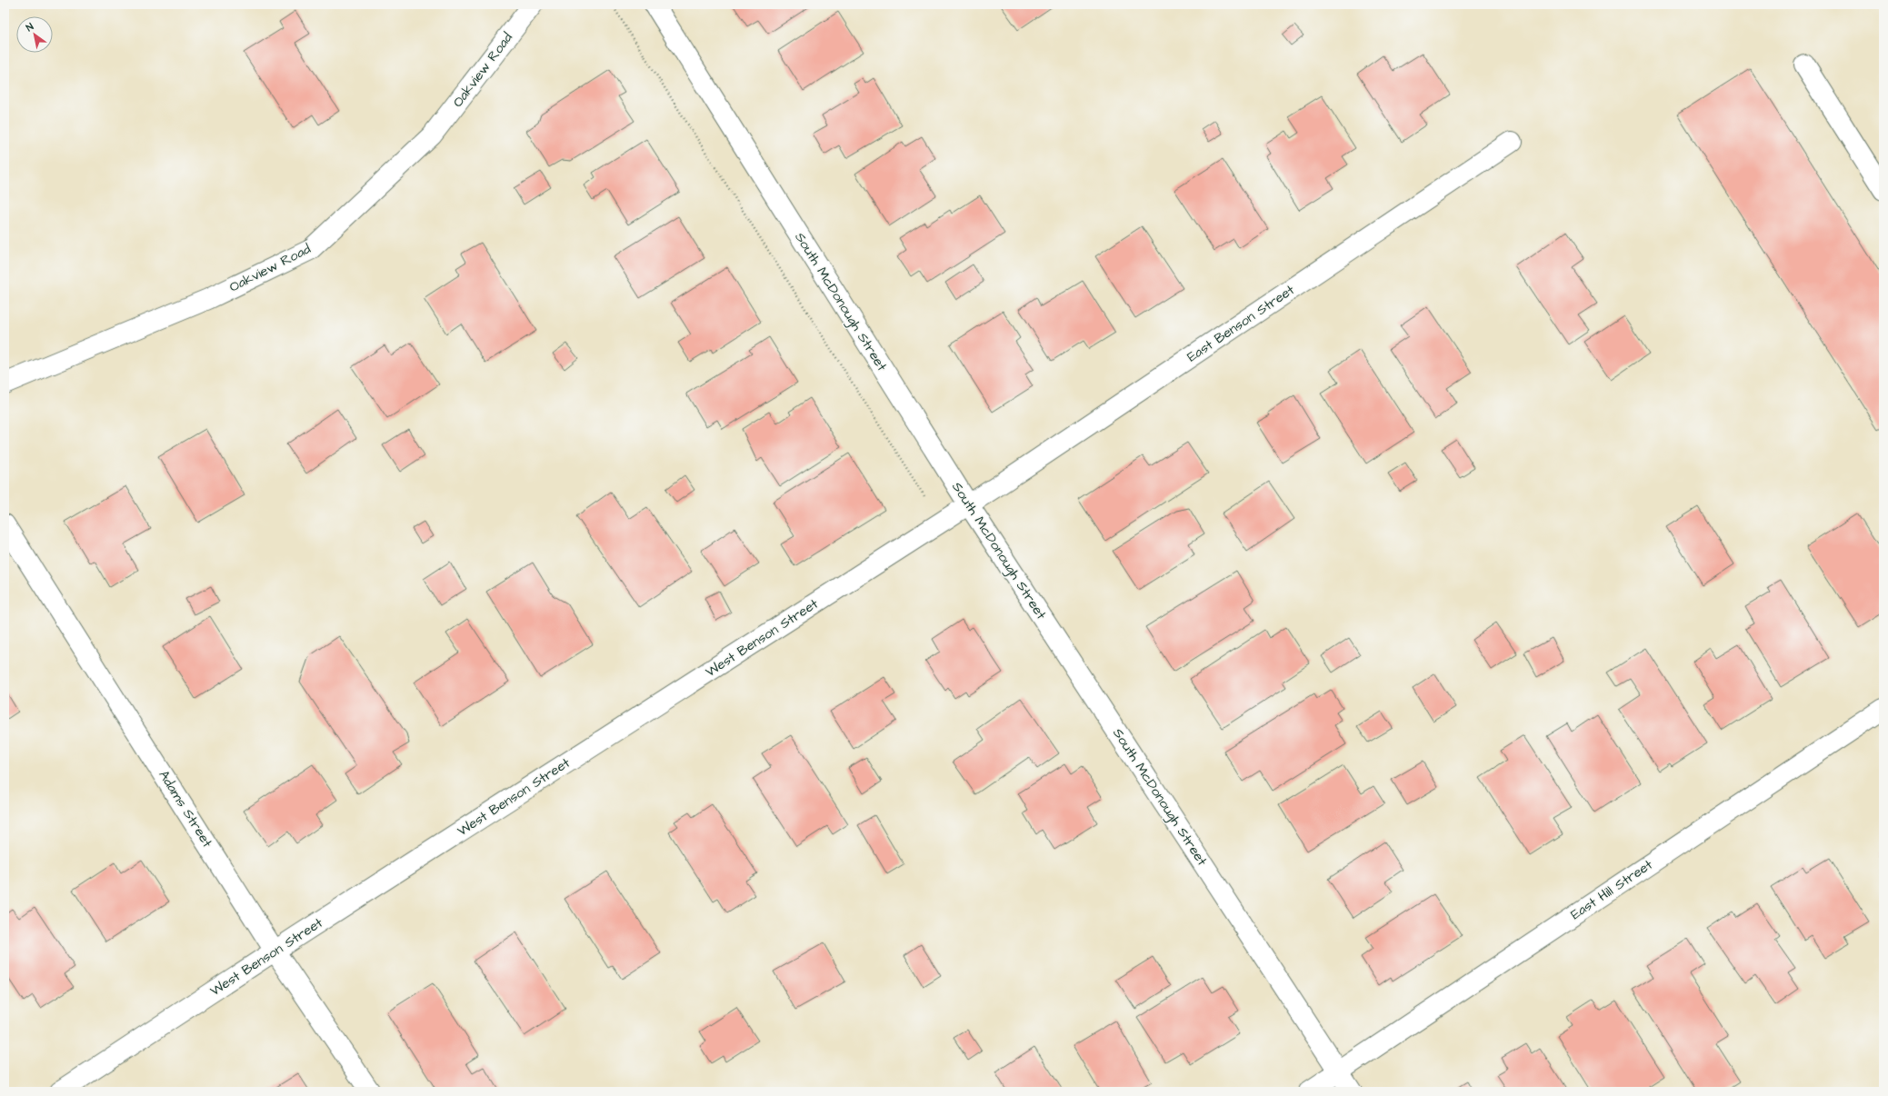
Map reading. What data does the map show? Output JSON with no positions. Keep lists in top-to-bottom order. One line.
{"streets":{"street":["Oakview Road","South McDonough Street","East Benson Street","West Benson Street","Adams Street","East Hill Street"]},"crossings":[["South McDonough Street","East Benson Street"],["South McDonough Street","West Benson Street"],["South McDonough Street","East Hill Street"],["East Benson Street","West Benson Street"],["West Benson Street","Adams Street"]],"north":"top left"}
